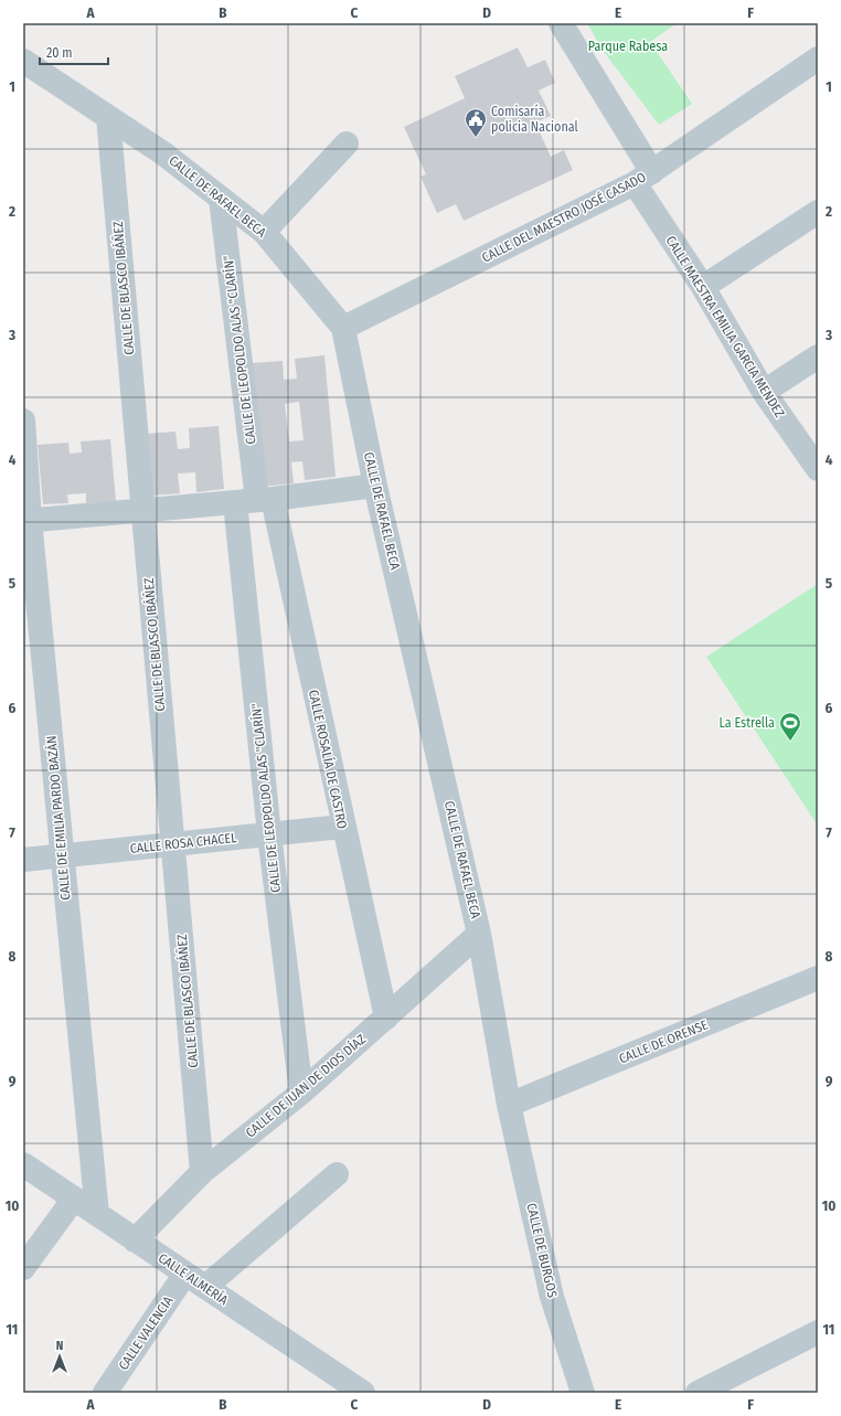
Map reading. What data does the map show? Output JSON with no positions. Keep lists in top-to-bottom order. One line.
{"streets":{"street":["CALLE DE RAFAEL BECA","CALLE DEL MAESTRO JOSÉ CASADO","CALLE DE BLASCO IBÁÑEZ","CALLE MAESTRA EMILIA GARCIA MENDEZ","CALLE DE LEOPOLDO ALAS \"CLARÍN\"","CALLE ROSALÍA DE CASTRO","CALLE DE EMILIA PARDO BAZÁN","CALLE ROSA CHACEL","CALLE DE ORENSE","CALLE DE JUAN DE DIOS DÍAZ","CALLE DE BURGOS","CALLE ALMERÍA","CALLE VALENCIA"]},"crossings":[["CALLE DE RAFAEL BECA","CALLE DEL MAESTRO JOSÉ CASADO"],["CALLE DE RAFAEL BECA","CALLE DE BLASCO IBÁÑEZ"],["CALLE DE RAFAEL BECA","CALLE DE LEOPOLDO ALAS \"CLARÍN\""],["CALLE DE RAFAEL BECA","CALLE DE ORENSE"],["CALLE DE RAFAEL BECA","CALLE DE JUAN DE DIOS DÍAZ"],["CALLE DE RAFAEL BECA","CALLE DE BURGOS"],["CALLE DEL MAESTRO JOSÉ CASADO","CALLE MAESTRA EMILIA GARCIA MENDEZ"],["CALLE DE BLASCO IBÁÑEZ","CALLE ROSA CHACEL"],["CALLE DE BLASCO IBÁÑEZ","CALLE DE JUAN DE DIOS DÍAZ"],["CALLE DE LEOPOLDO ALAS \"CLARÍN\"","CALLE ROSALÍA DE CASTRO"],["CALLE DE LEOPOLDO ALAS \"CLARÍN\"","CALLE ROSA CHACEL"],["CALLE DE LEOPOLDO ALAS \"CLARÍN\"","CALLE DE JUAN DE DIOS DÍAZ"],["CALLE ROSALÍA DE CASTRO","CALLE ROSA CHACEL"],["CALLE ROSALÍA DE CASTRO","CALLE DE JUAN DE DIOS DÍAZ"],["CALLE DE EMILIA PARDO BAZÁN","CALLE ROSA CHACEL"],["CALLE DE EMILIA PARDO BAZÁN","CALLE ALMERÍA"],["CALLE DE ORENSE","CALLE DE BURGOS"],["CALLE DE JUAN DE DIOS DÍAZ","CALLE ALMERÍA"],["CALLE ALMERÍA","CALLE VALENCIA"]],"parks":["Parque Rabesa"],"places":{"public building":["Comisaría policia Nacional"],"sports":["La Estrella"]},"scale_bar":"20 m","north":"top","grid":{"columns":["A","B","C","D","E","F"],"rows":["1","2","3","4","5","6","7","8","9","10","11"]}}
